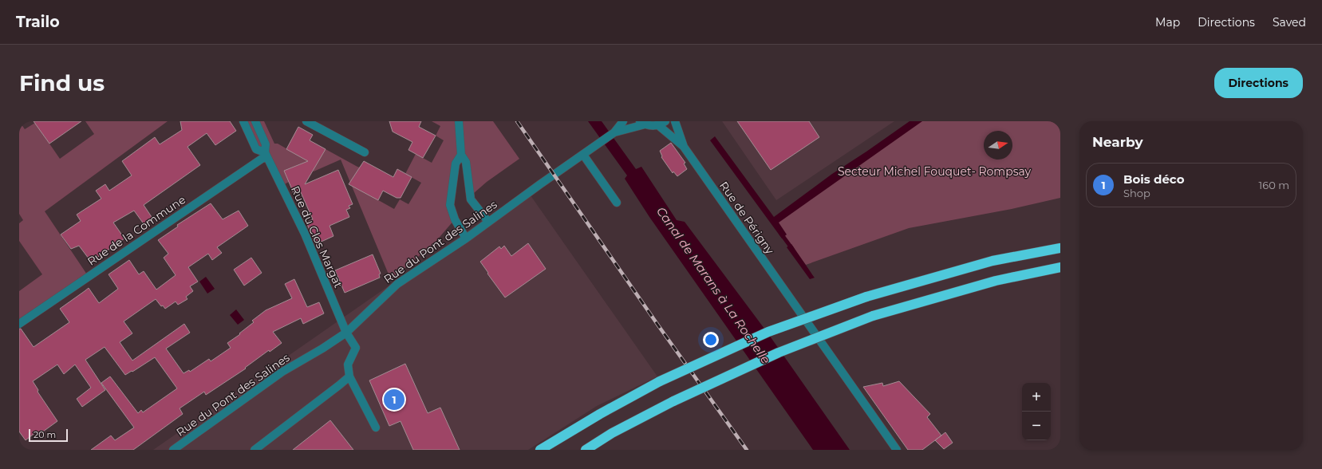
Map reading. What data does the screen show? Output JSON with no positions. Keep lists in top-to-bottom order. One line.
{"streets":{"street":["Rue de Périgny","Rue de la Commune","Rue du Clos Margat","Rue du Pont des Salines"]},"crossings":[["Rue de Périgny","Rue du Pont des Salines"],["Rue de la Commune","Rue du Clos Margat"],["Rue du Clos Margat","Rue du Pont des Salines"]],"water":["Canal de Marans à La Rochelle"],"parks":["Secteur Michel Fouquet- Rompsay"],"scale_bar":"20 m","north":"right","page":{"header":"Trailo","nav":["Map","Directions","Saved"],"buttons":"Directions","title":"Find us","heading":"Nearby","list":[{"mark":"1","name":"Bois déco","note":"Shop","value":"160 m"}],"map_buttons":["+","−"],"pins":"1","scale":"20 m"}}
